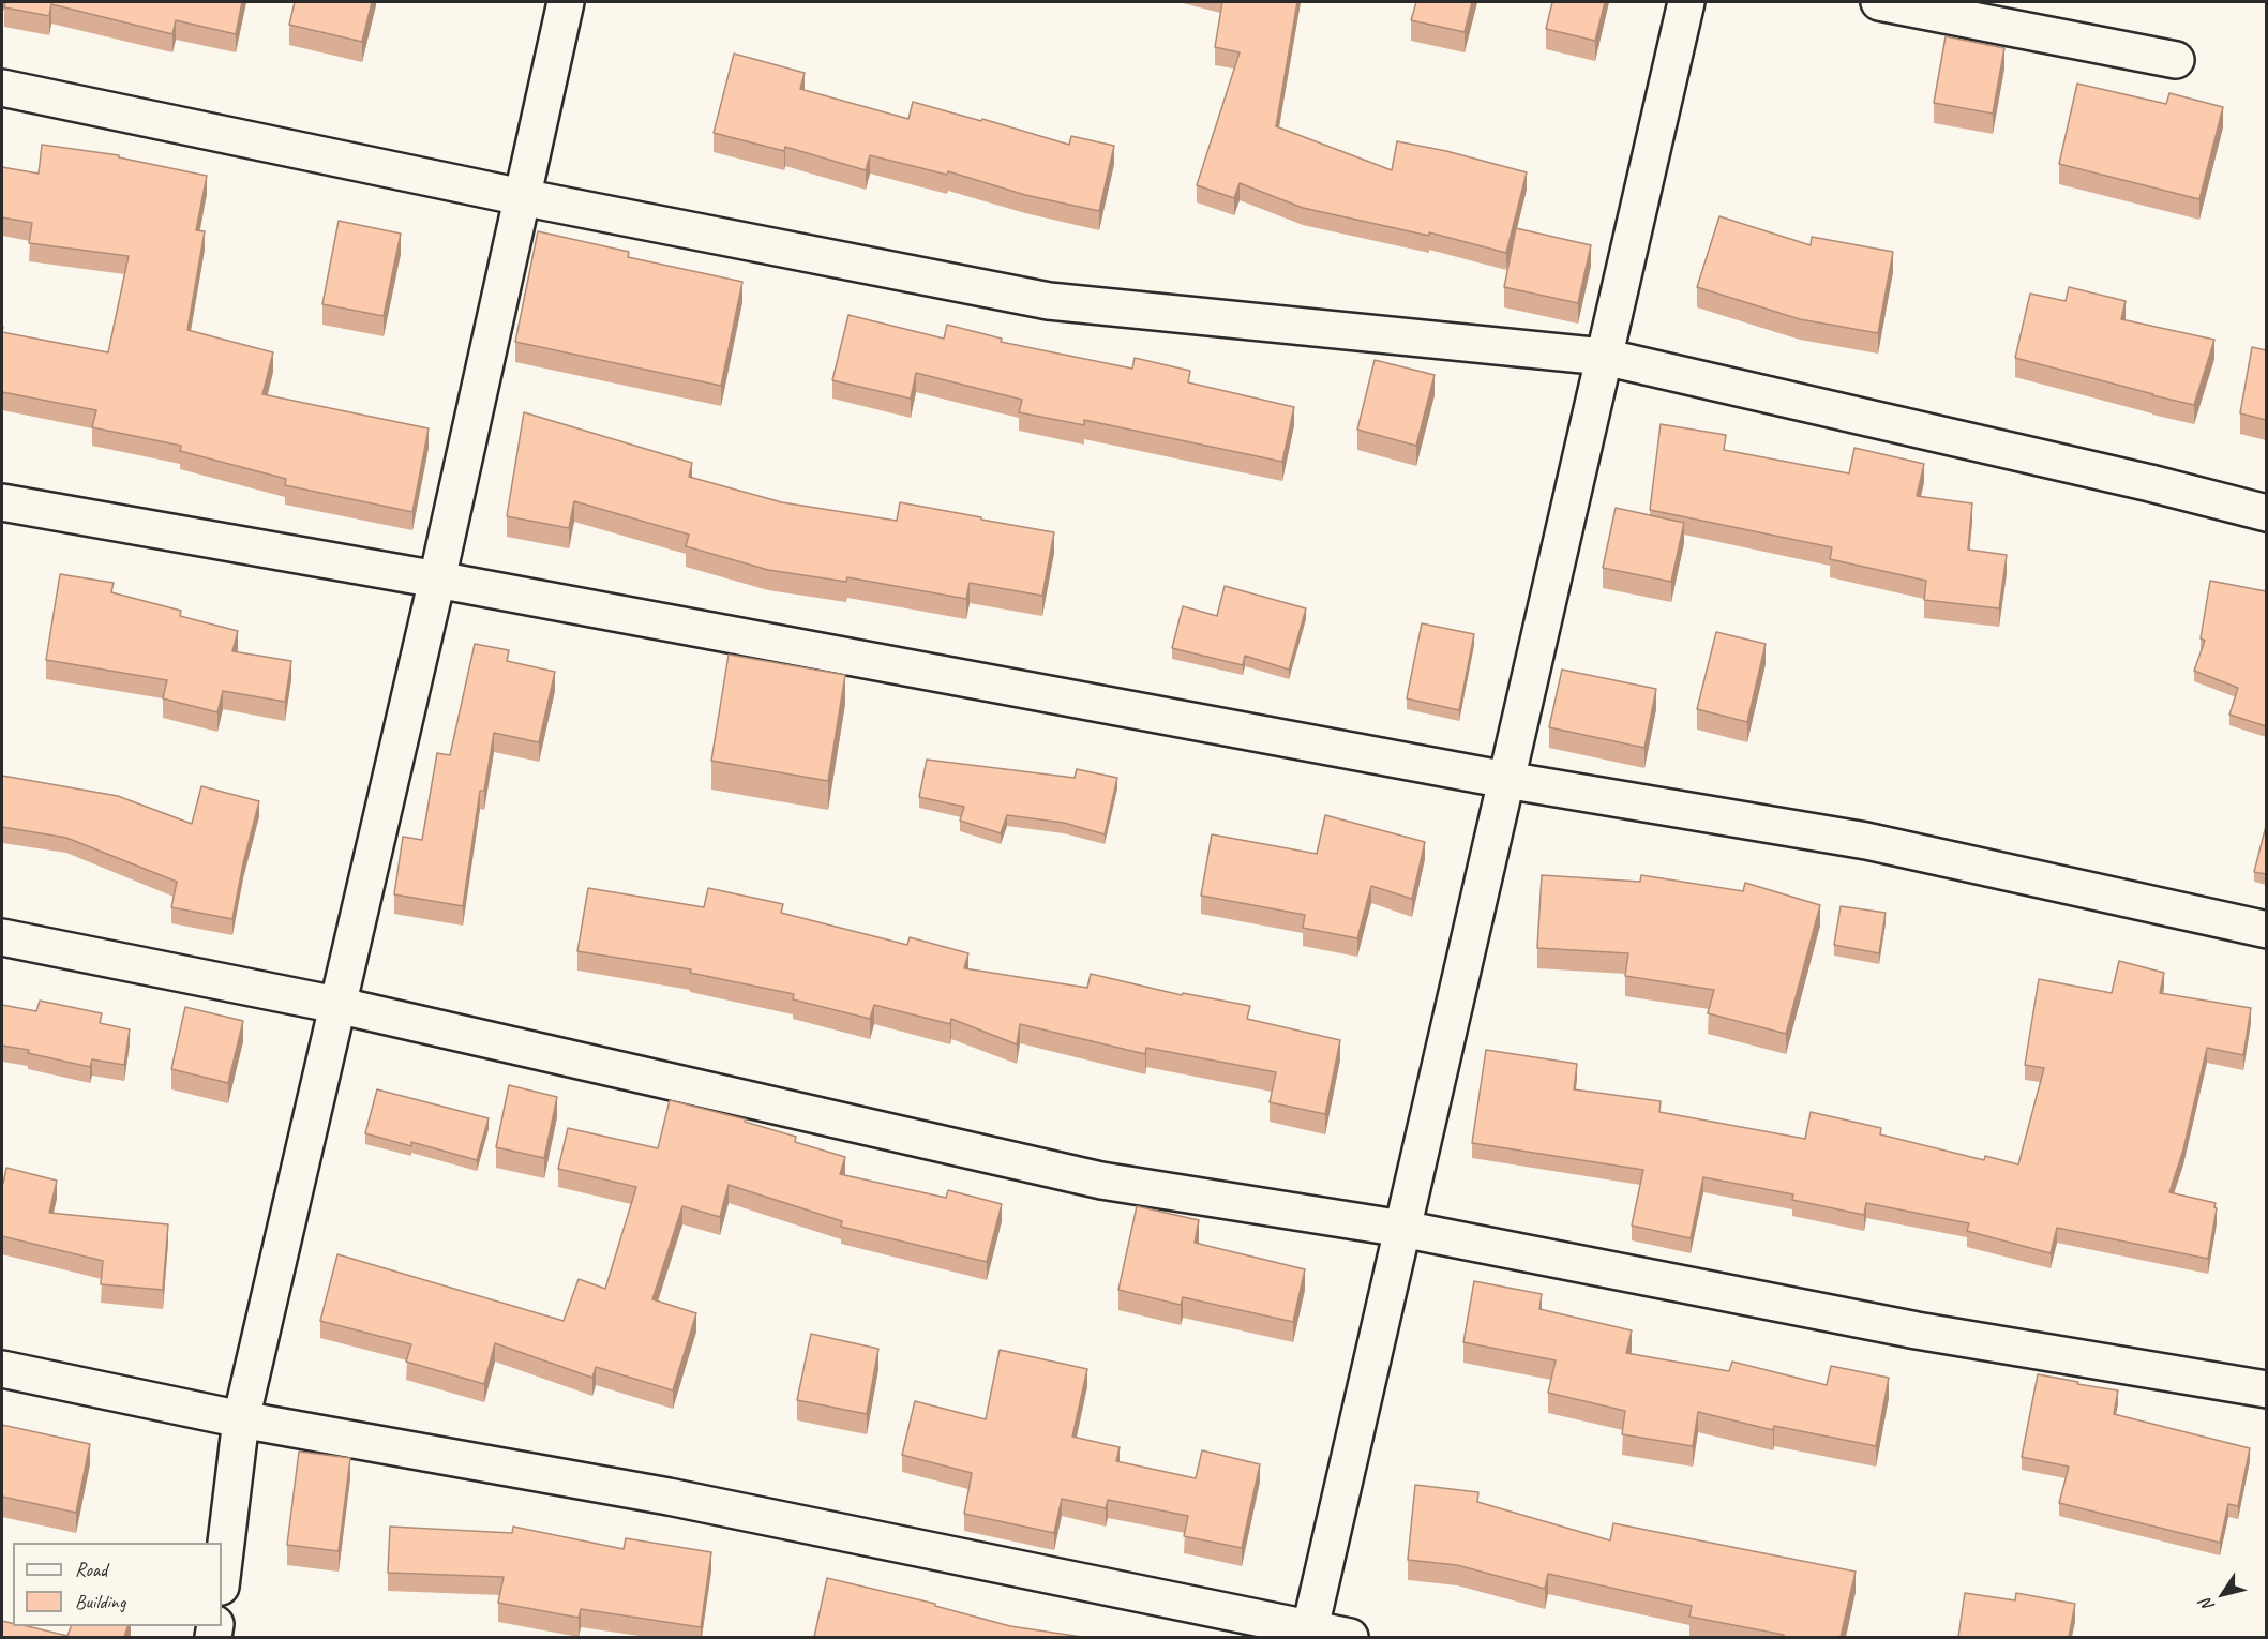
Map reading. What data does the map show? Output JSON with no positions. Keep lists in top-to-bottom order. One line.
{"legend":["Road","Building"],"north":"bottom left"}
